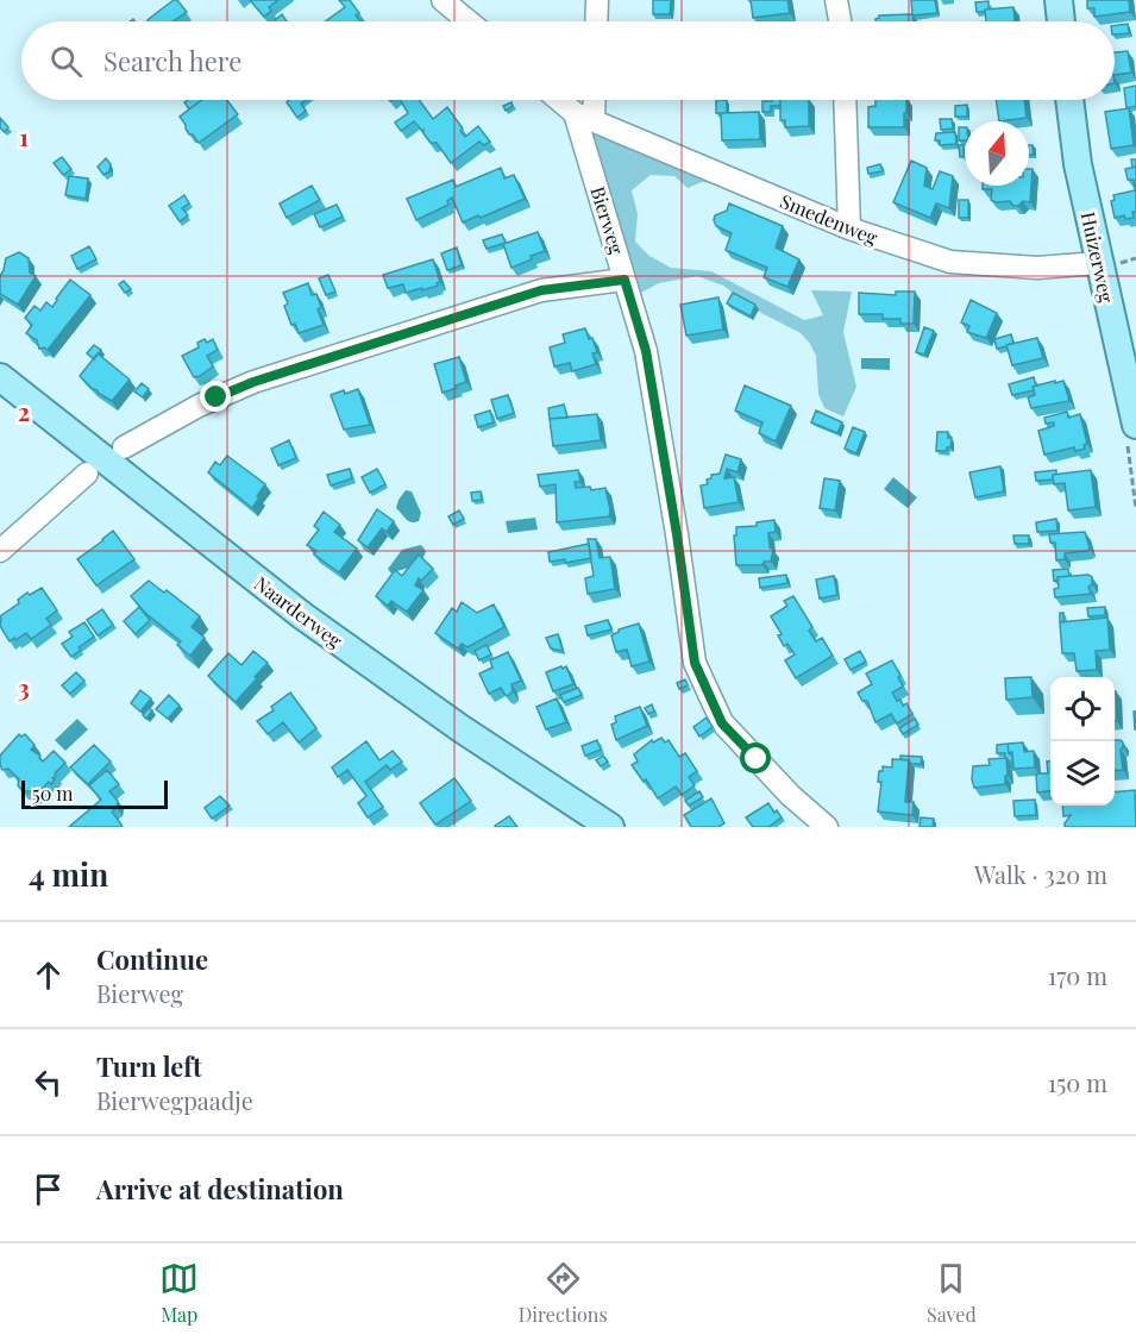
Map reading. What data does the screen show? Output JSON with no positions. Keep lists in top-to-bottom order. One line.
{"streets":{"main road":["Huizerweg","Naarderweg"],"street":["Smedenweg","Bierweg"]},"crossings":[["Smedenweg","Bierweg"],["Smedenweg","Huizerweg"]],"scale_bar":"50 m","north":"top","page":{"search":"Search here","scale":"50 m","heading":["4 min","Walk · 320 m"],"list":[["Continue","Bierweg","170 m"],["Turn left","Bierwegpaadje","150 m"],"Arrive at destination"],"nav":["Map","Directions","Saved"]},"grid":{"rows":["1","2","3"]}}
